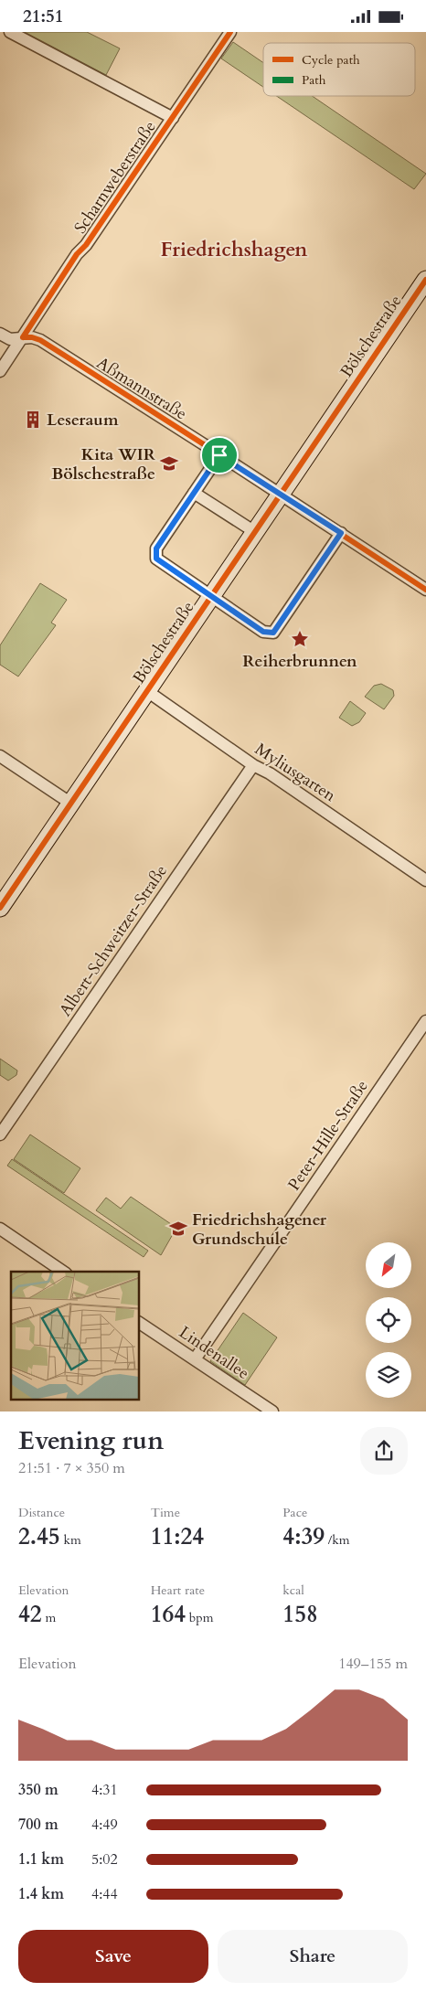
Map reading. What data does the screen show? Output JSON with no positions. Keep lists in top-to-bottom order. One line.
{"streets":{"street":["Scharnweberstraße","Bölschestraße","Aßmannstraße","Myliusgarten","Albert-Schweitzer-Straße","Peter-Hille-Straße","Lindenallee"]},"crossings":[["Scharnweberstraße","Aßmannstraße"],["Bölschestraße","Aßmannstraße"],["Bölschestraße","Myliusgarten"],["Myliusgarten","Albert-Schweitzer-Straße"],["Peter-Hille-Straße","Lindenallee"]],"districts":["Friedrichshagen"],"places":{"building":["Leseraum"],"school or university":["Kita WIR Bölschestraße","Friedrichshagener Grundschule"],"place":["Reiherbrunnen"]},"legend":["Cycle path","Path"],"north":"bottom left","page":{"status":"21:51","heading":["Evening run","21:51 · 7 × 350 m"],"stats":[["Distance","2.45 km"],["Time","11:24"],["Pace","4:39 /km"],["Elevation","42 m"],["Heart rate","164 bpm"],["kcal","158"]],"chart":["Elevation","149–155 m"],"list":[{"name":"350 m","note":"4:31"},{"name":"700 m","note":"4:49"},{"name":"1.1 km","note":"5:02"},{"name":"1.4 km","note":"4:44"}],"buttons":["Save","Share"]}}
